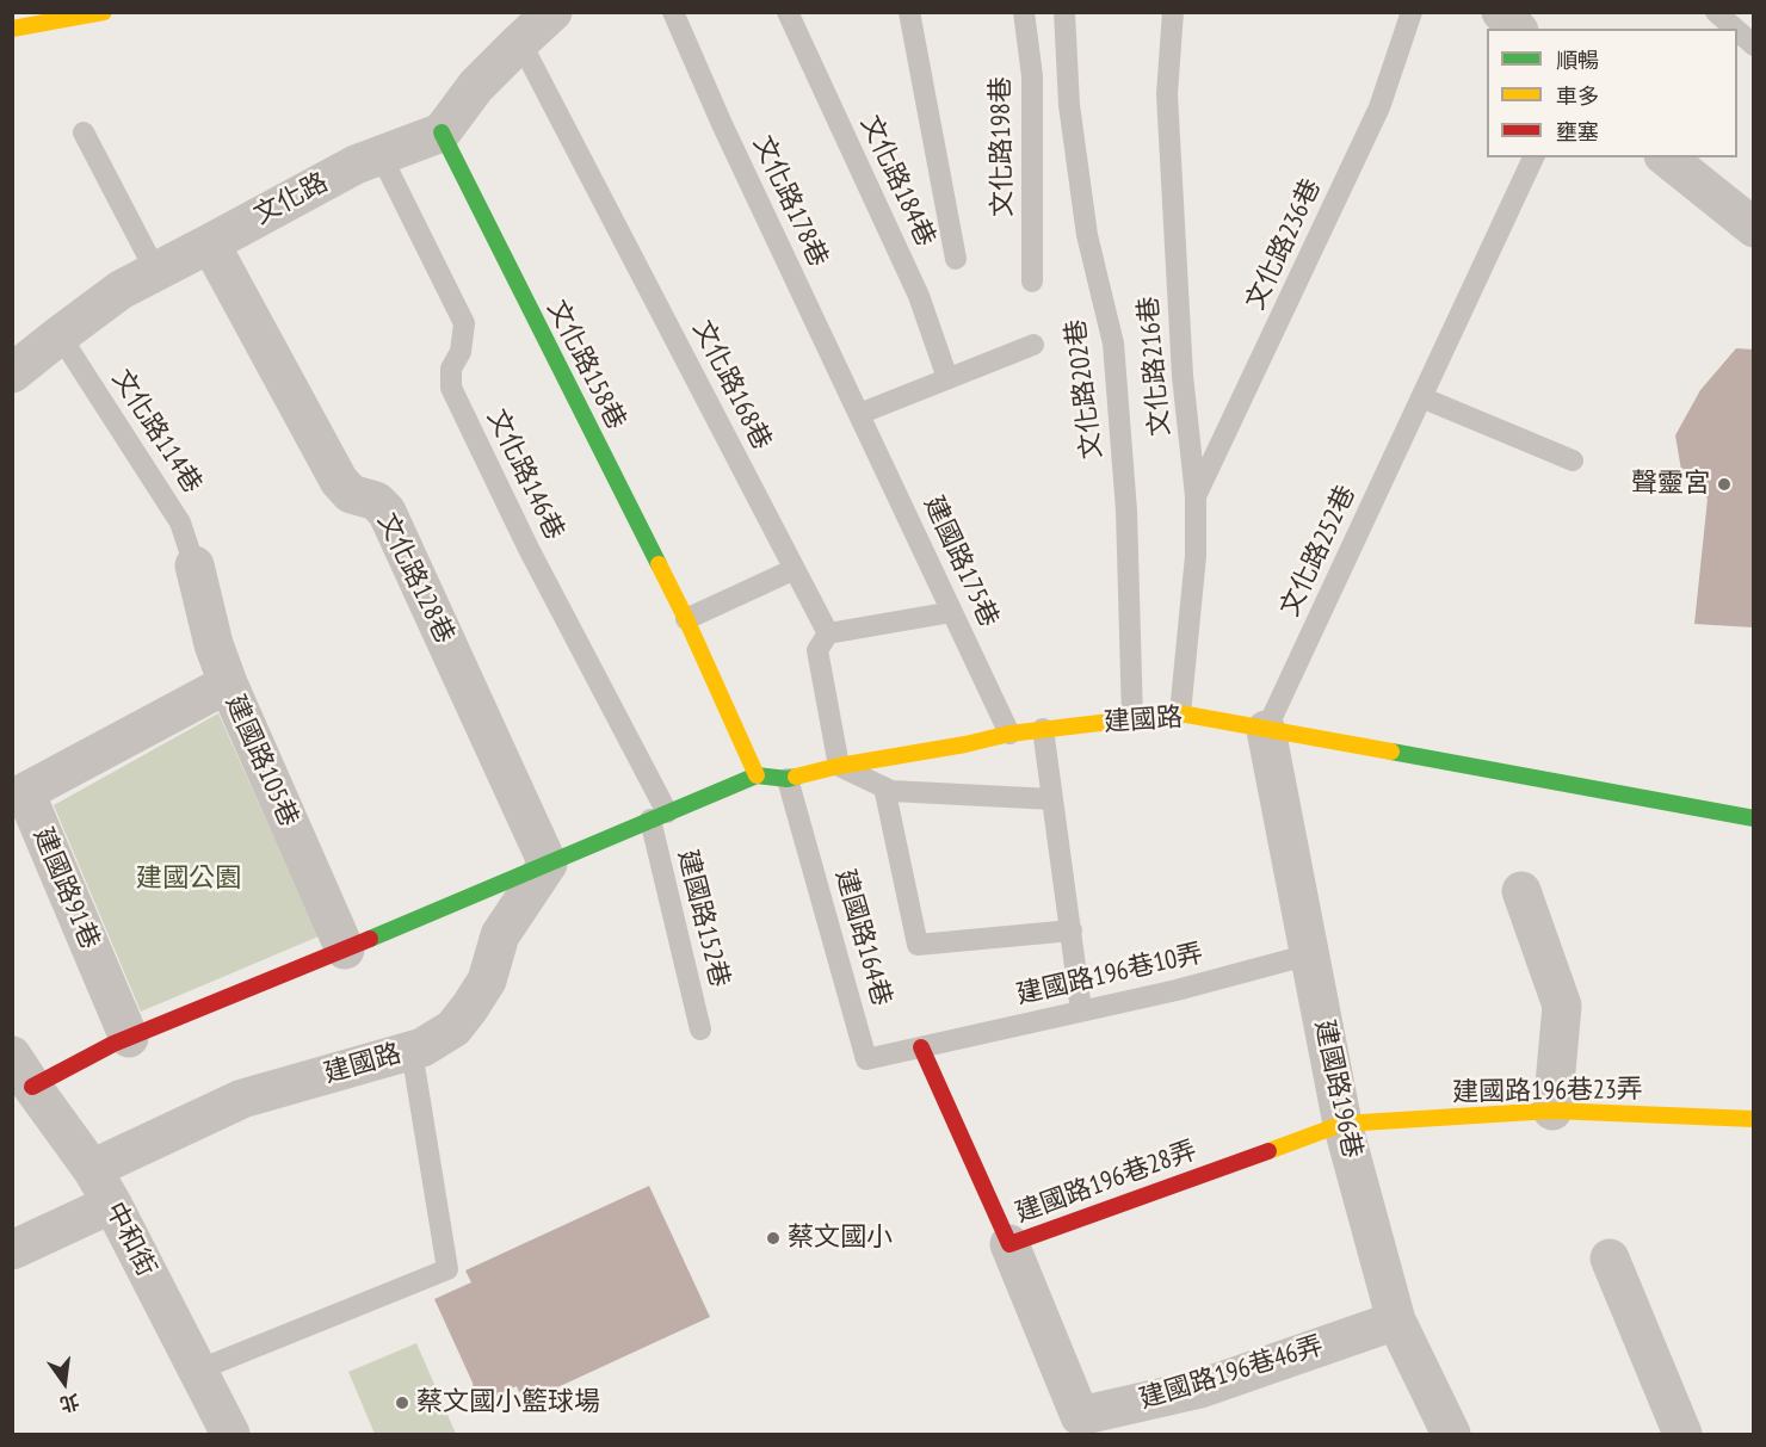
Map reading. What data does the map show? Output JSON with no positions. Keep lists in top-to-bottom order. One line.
{"streets":{"street":["文化路","文化路158巷","文化路128巷","建國路","建國路105巷","建國路91巷","建國路196巷","建國路196巷23弄","建國路196巷28弄","中和街","建國路196巷46弄"],"lane":["文化路198巷","文化路184巷","文化路178巷","文化路236巷","文化路216巷","文化路168巷","文化路202巷","文化路114巷","文化路146巷","文化路252巷","建國路175巷","建國路152巷","建國路164巷","建國路196巷10弄"]},"crossings":[["文化路","文化路158巷"],["文化路","文化路114巷"],["文化路","文化路146巷"],["文化路","文化路128巷"],["文化路178巷","建國路175巷"],["文化路236巷","文化路216巷"],["文化路158巷","建國路"],["文化路216巷","建國路"],["文化路202巷","建國路"],["文化路114巷","建國路105巷"],["文化路146巷","建國路"],["文化路146巷","建國路152巷"],["文化路252巷","建國路"],["文化路252巷","建國路196巷"],["建國路175巷","建國路"],["文化路128巷","建國路"],["建國路","建國路105巷"],["建國路","建國路91巷"],["建國路","建國路152巷"],["建國路","建國路164巷"],["建國路","建國路196巷"],["建國路","中和街"],["建國路105巷","建國路91巷"],["建國路164巷","建國路196巷10弄"],["建國路164巷","建國路196巷28弄"],["建國路196巷10弄","建國路196巷"],["建國路196巷10弄","建國路196巷28弄"],["建國路196巷","建國路196巷23弄"],["建國路196巷","建國路196巷28弄"],["建國路196巷","建國路196巷46弄"],["建國路196巷23弄","建國路196巷28弄"],["建國路196巷28弄","建國路196巷46弄"]],"parks":["建國公園"],"places":["聲靈宮","蔡文國小","蔡文國小籃球場"],"legend":["順暢","車多","壅塞"],"north":"bottom"}
